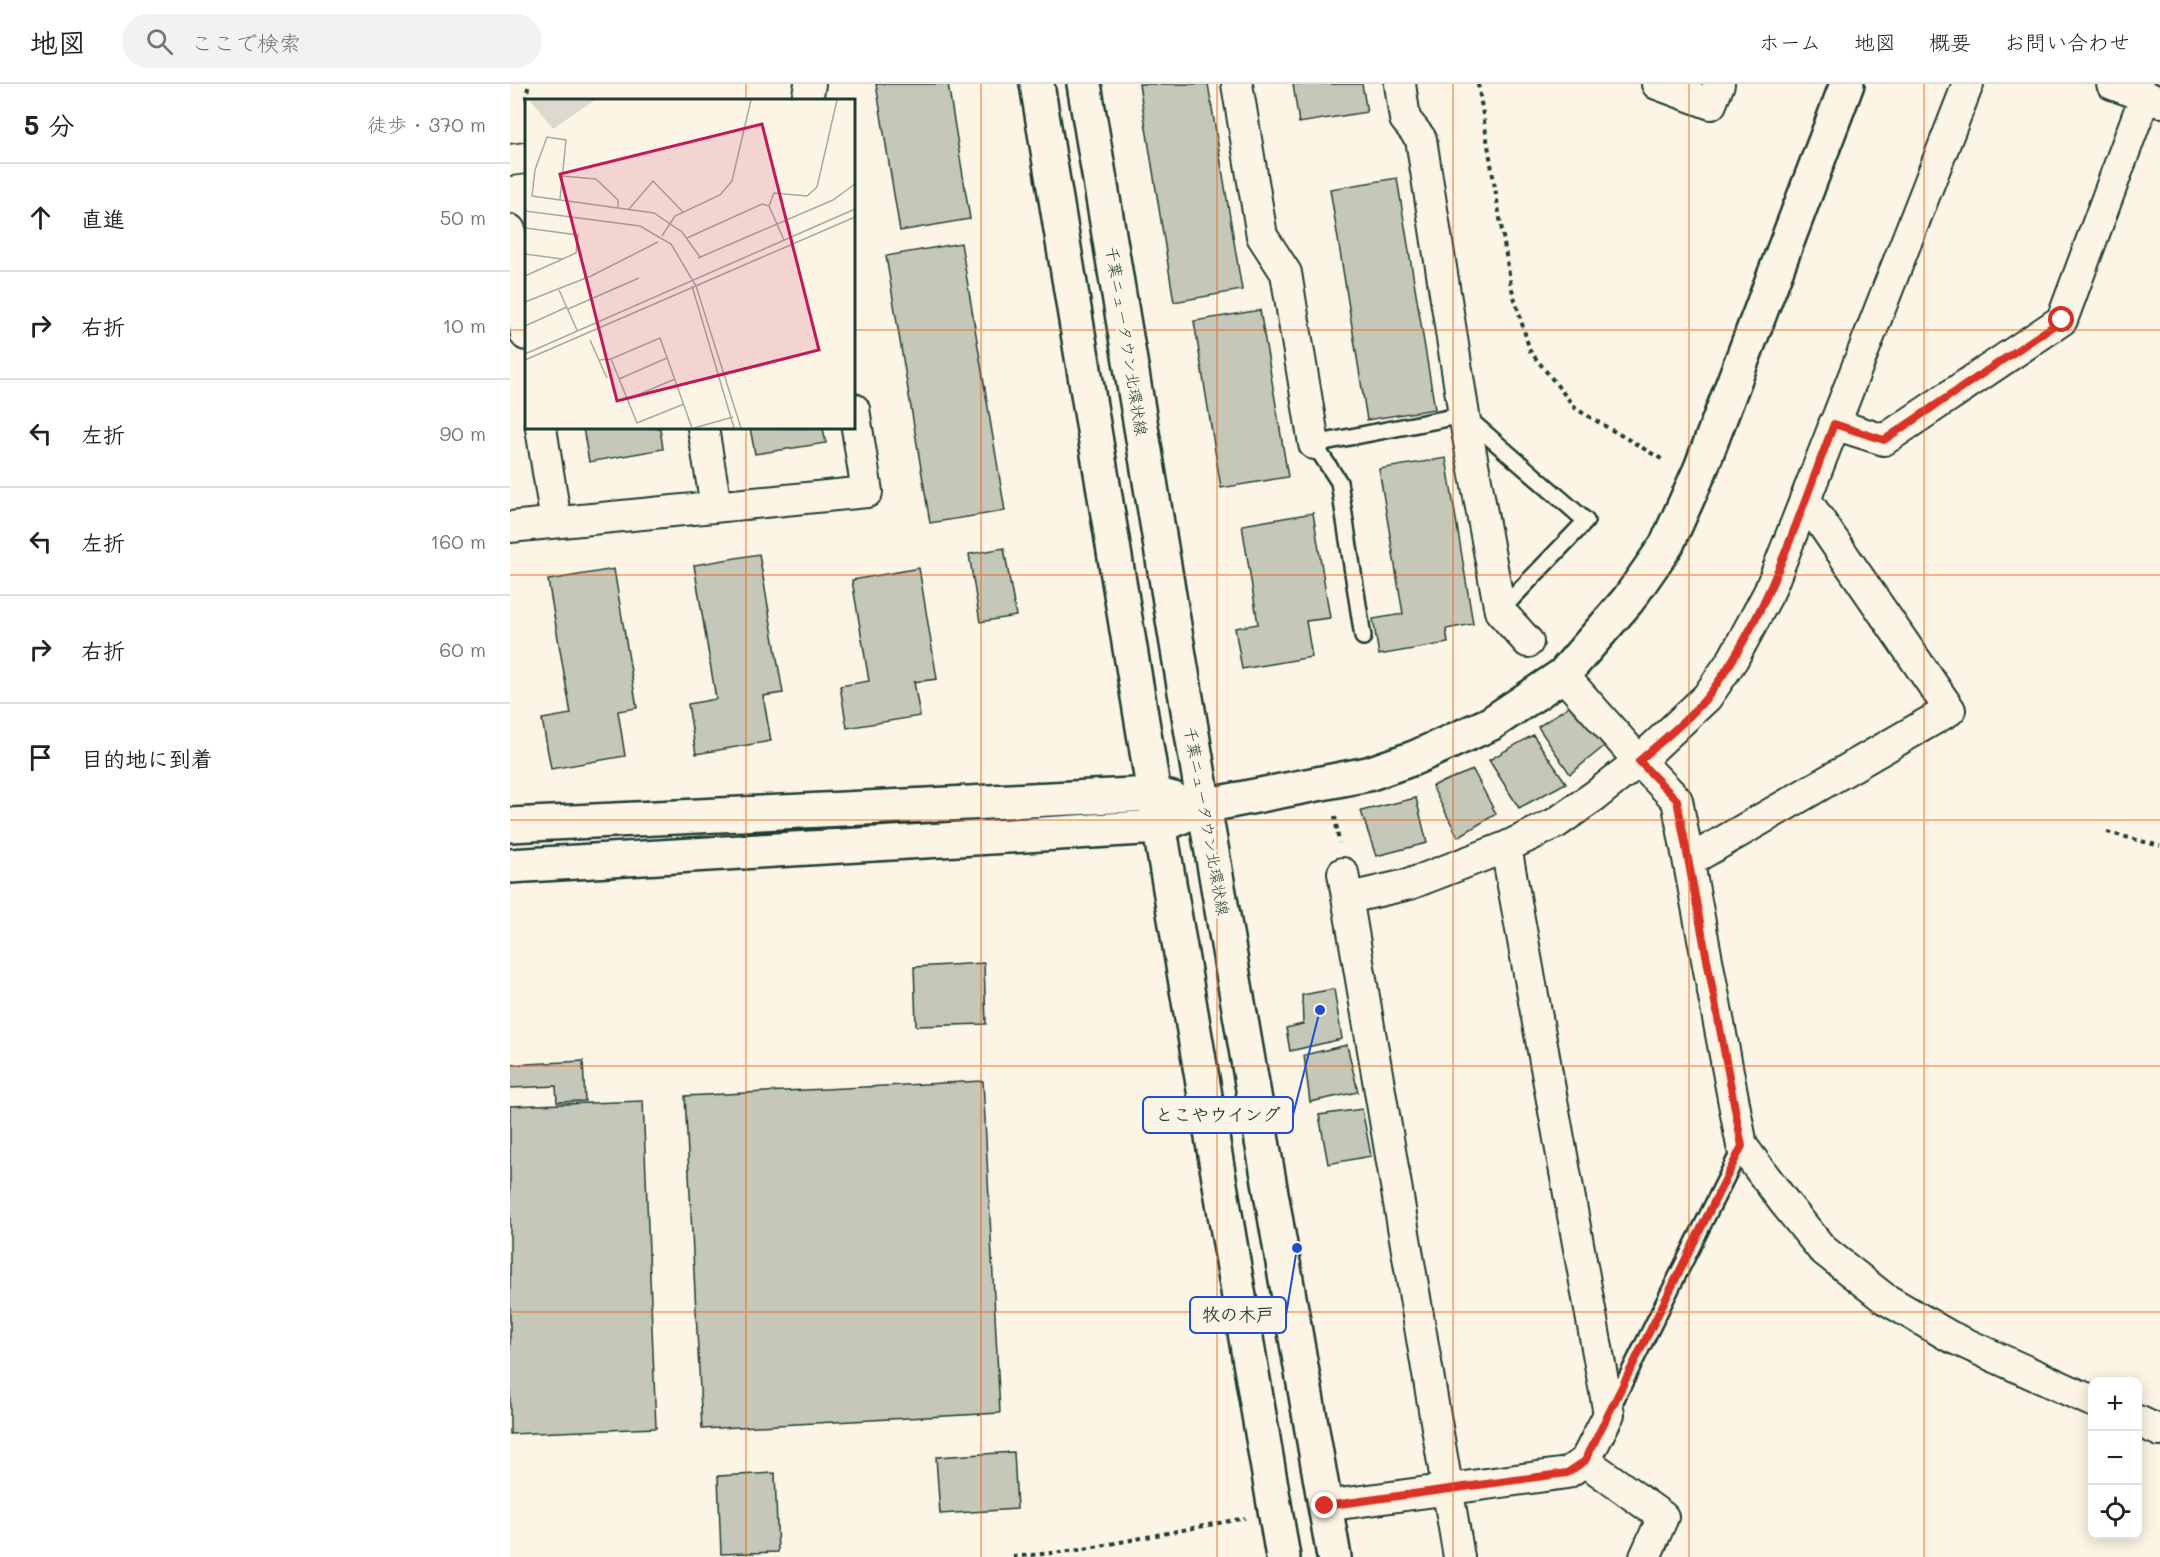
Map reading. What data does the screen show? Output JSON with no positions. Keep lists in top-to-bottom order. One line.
{"streets":{"main road":["千葉ニュータウン北環状線"]},"places":["とこやウイング","牧の木戸"],"page":{"header":"地図","search":"ここで検索","nav":["ホーム","地図","概要","お問い合わせ"],"heading":["5 分","徒歩 · 370 m"],"list":[["直進","50 m"],["右折","10 m"],["左折","90 m"],["左折","160 m"],["右折","60 m"],"目的地に到着"],"map_buttons":["+","−"]}}
